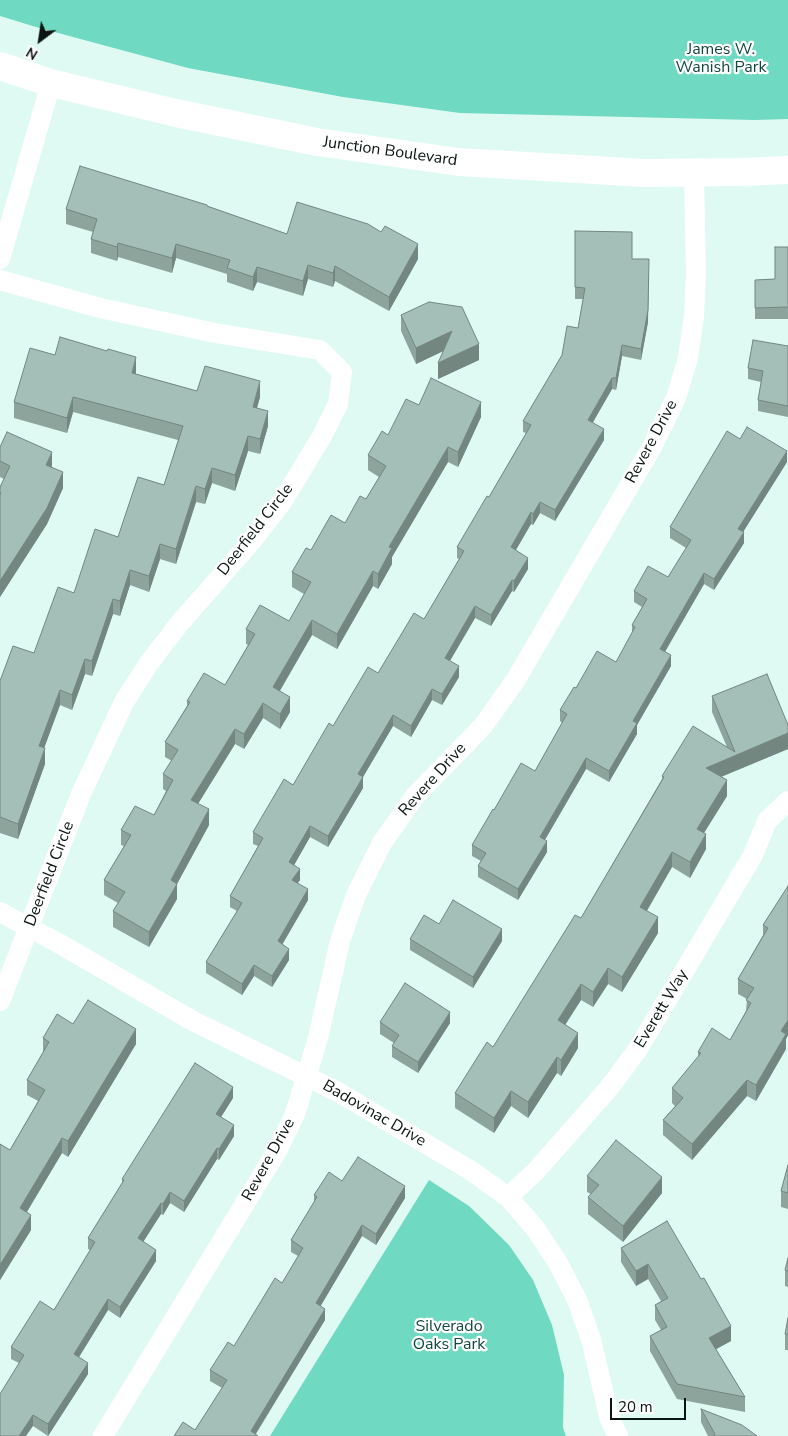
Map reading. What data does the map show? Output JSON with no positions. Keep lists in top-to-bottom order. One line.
{"streets":{"main road":["Junction Boulevard"],"street":["Revere Drive","Deerfield Circle","Everett Way","Badovinac Drive"]},"crossings":[["Junction Boulevard","Revere Drive"],["Revere Drive","Badovinac Drive"],["Deerfield Circle","Badovinac Drive"],["Everett Way","Badovinac Drive"]],"parks":["James W. Wanish Park","Silverado Oaks Park"],"scale_bar":"20 m","north":"bottom left"}
